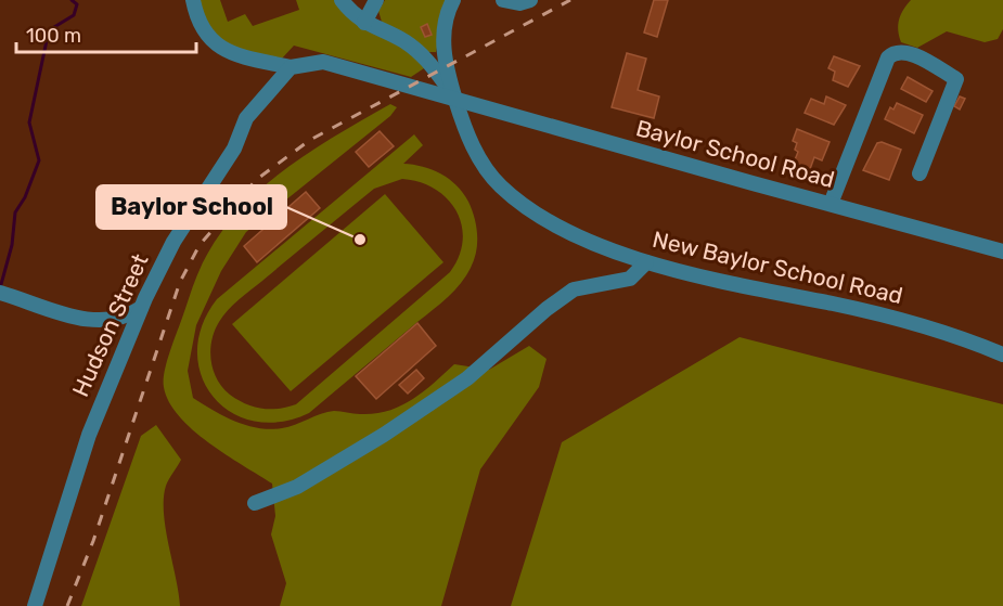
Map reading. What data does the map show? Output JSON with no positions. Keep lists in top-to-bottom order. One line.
{"streets":{"street":["Baylor School Road","New Baylor School Road","Hudson Street"]},"crossings":[["Baylor School Road","New Baylor School Road"]],"places":["Baylor School"],"scale_bar":"100 m"}
